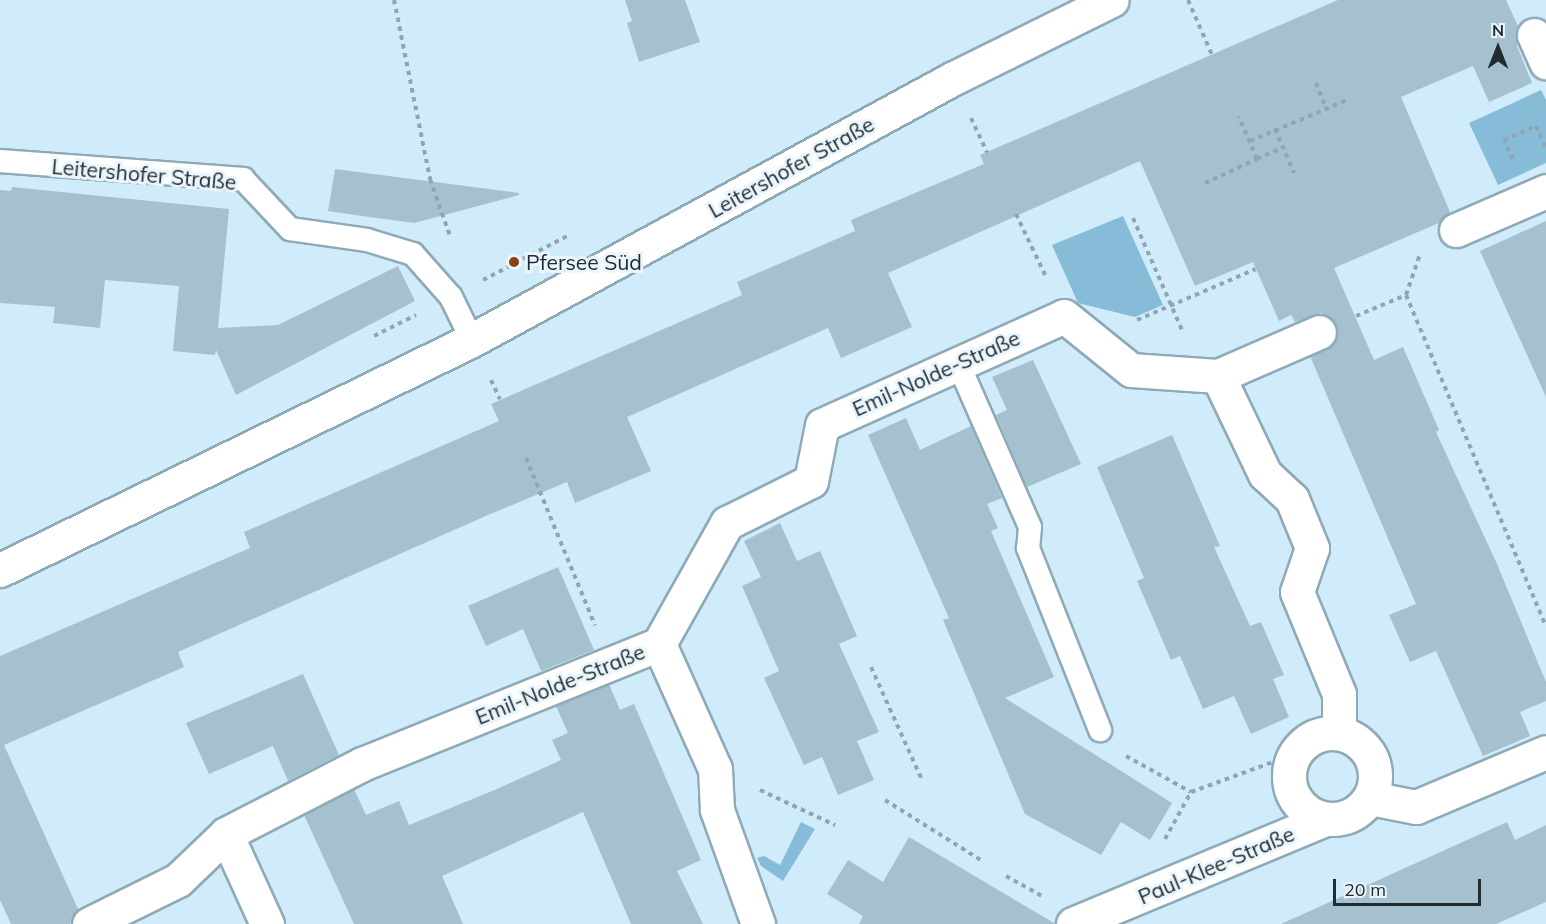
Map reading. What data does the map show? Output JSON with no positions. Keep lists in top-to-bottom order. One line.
{"streets":{"street":["Leitershofer Straße","Emil-Nolde-Straße","Paul-Klee-Straße"]},"places":["Pfersee Süd"],"scale_bar":"20 m","north":"top"}
